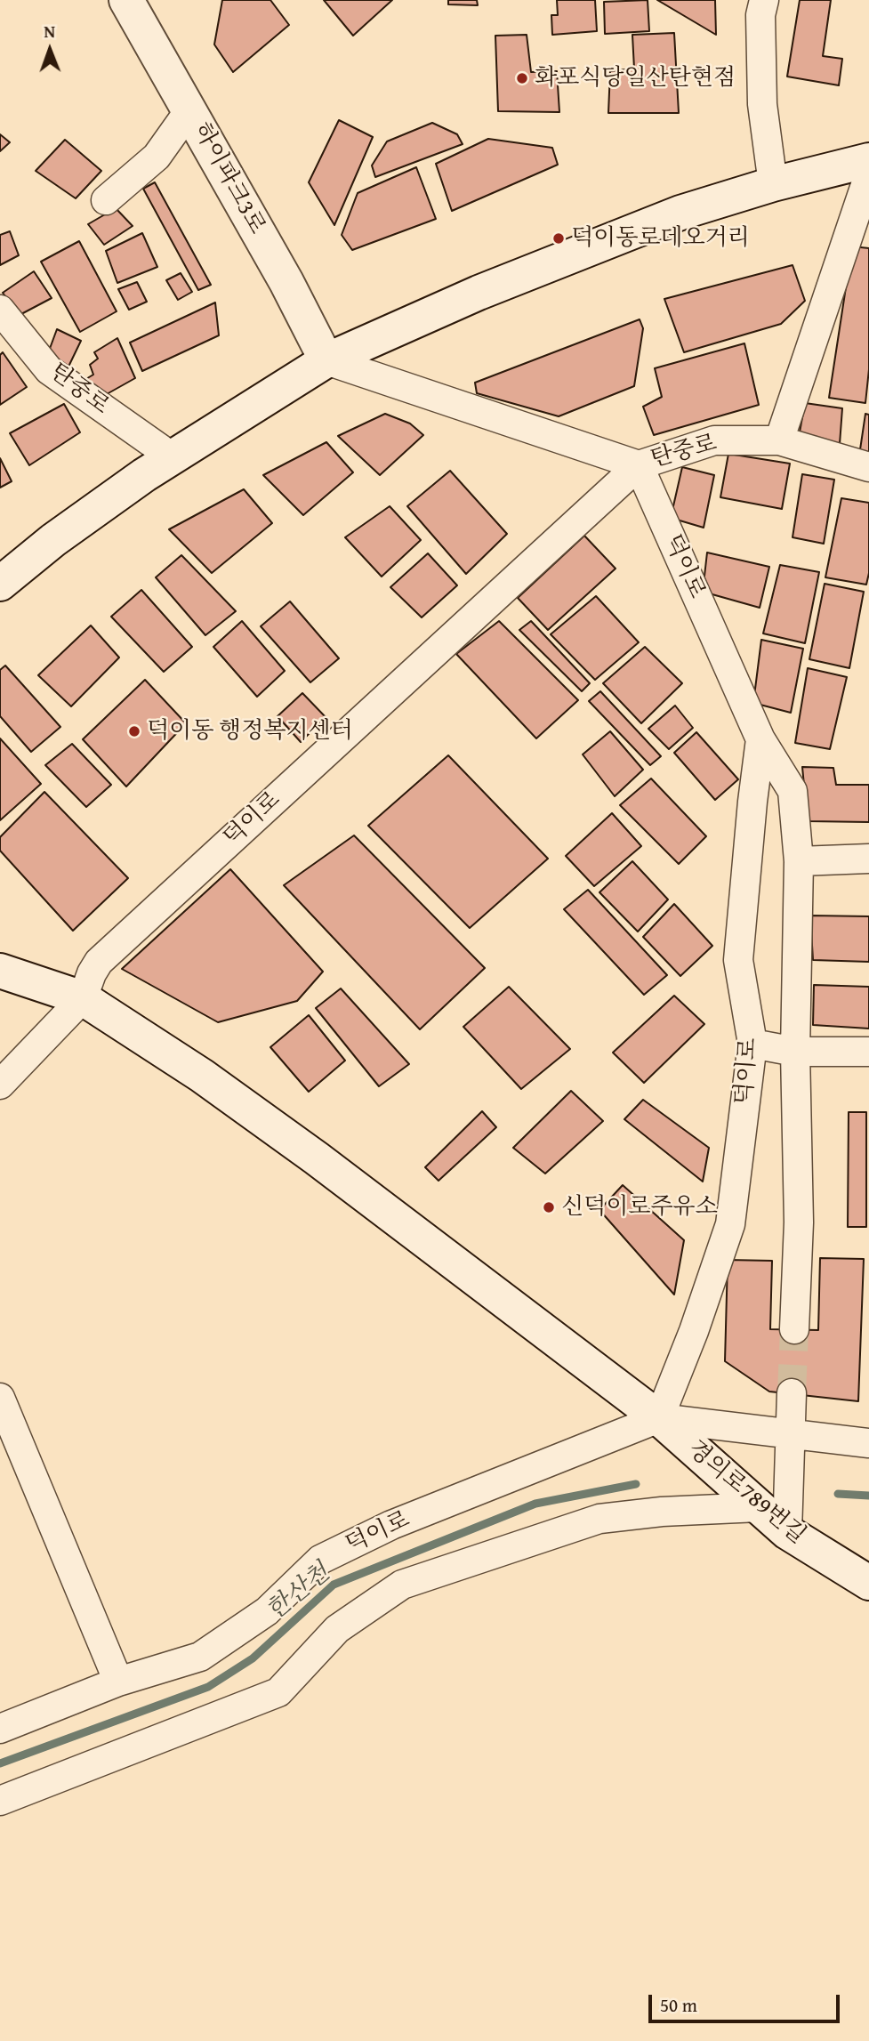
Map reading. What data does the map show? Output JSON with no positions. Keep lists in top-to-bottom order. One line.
{"streets":{"main road":["하이파크3로","경의로789번길"],"street":["탄중로","덕이로"]},"crossings":[["하이파크3로","탄중로"],["탄중로","덕이로"],["덕이로","경의로789번길"]],"water":["한산천"],"places":["화포식당일산탄현점","덕이동로데오거리","덕이동 행정복지센터","신덕이로주유소"],"scale_bar":"50 m","north":"top"}
